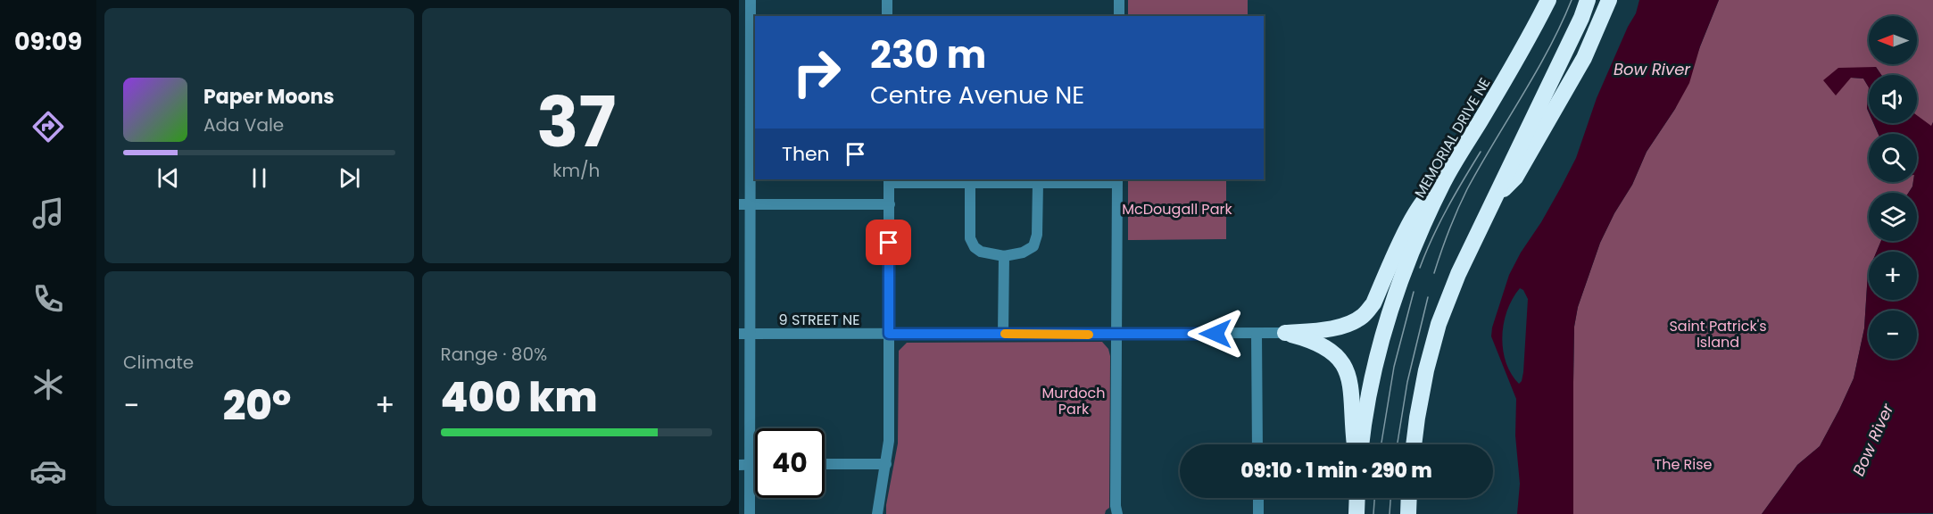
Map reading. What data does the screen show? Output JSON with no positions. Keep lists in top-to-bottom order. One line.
{"streets":{"highway":["MEMORIAL DRIVE NE"],"street":["9 STREET NE"]},"water":["Bow River"],"parks":["McDougall Park","Saint Patrick's Island","Murdoch Park","The Rise"],"north":"left","page":{"tabs":"09:09","tile":[["37","km/h"],"Climate",["Range · 80%","400 km"]],"map_buttons":["+","−"],"turn":["230 m","Centre Avenue NE"],"song":["Paper Moons","Ada Vale"],"then":"Then","heat":["−","20°","+"],"limit":"40","trip":"09:10 · 1 min · 290 m"}}
